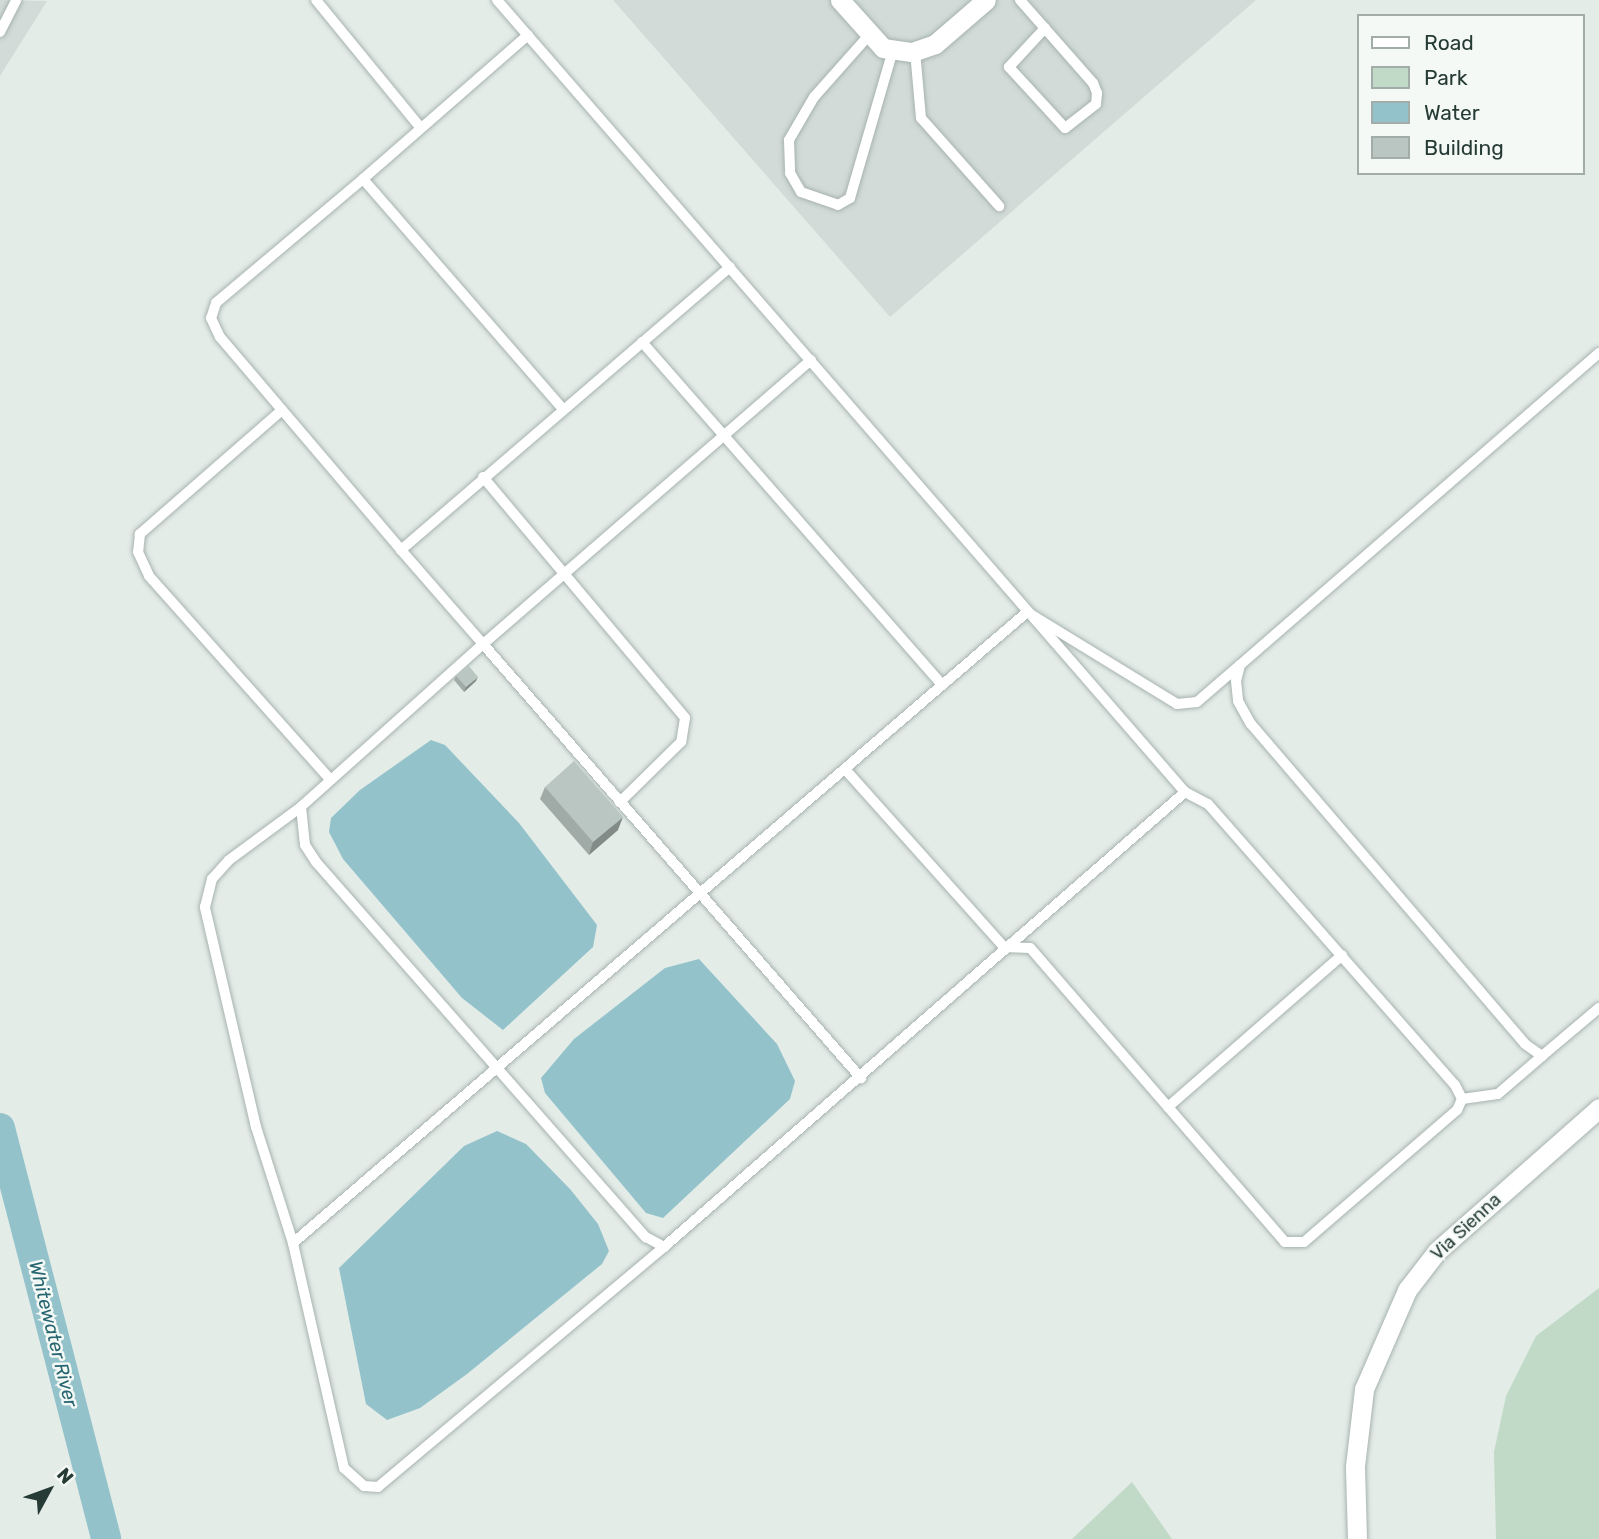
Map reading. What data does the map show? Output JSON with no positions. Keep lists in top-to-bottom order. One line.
{"streets":{"street":["Via Sienna"]},"water":["Whitewater River"],"legend":["Road","Park","Water","Building"],"north":"top right"}
